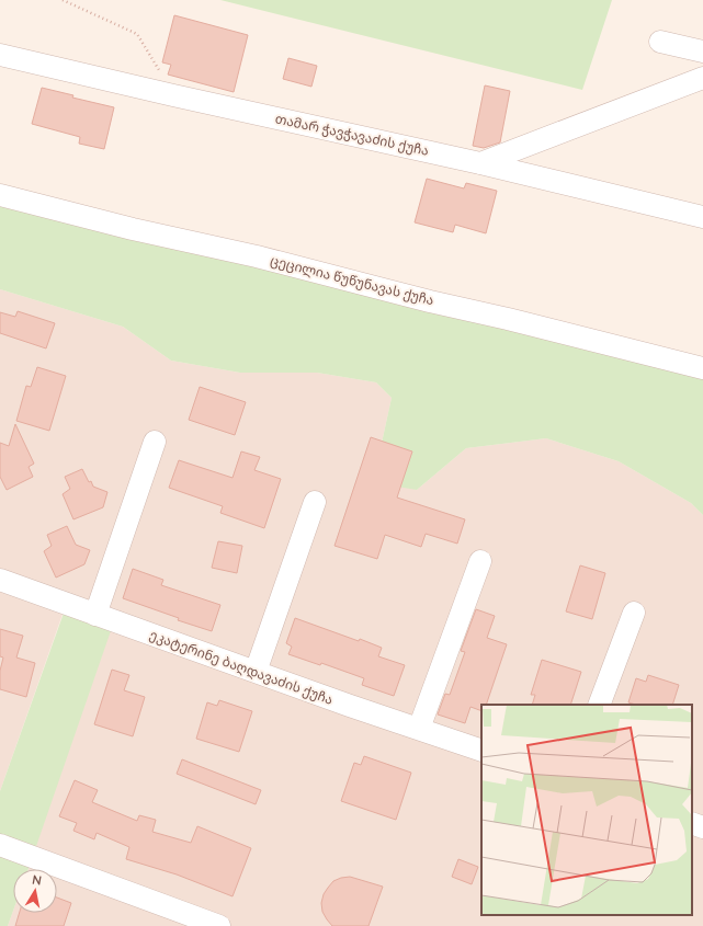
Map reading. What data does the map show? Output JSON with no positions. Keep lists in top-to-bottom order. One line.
{"streets":{"street":["თამარ ჭავჭავაძის ქუჩა","ცეცილია წუწუნავას ქუჩა","ეკატერინე ბაღდავაძის ქუჩა"]},"north":"top"}
